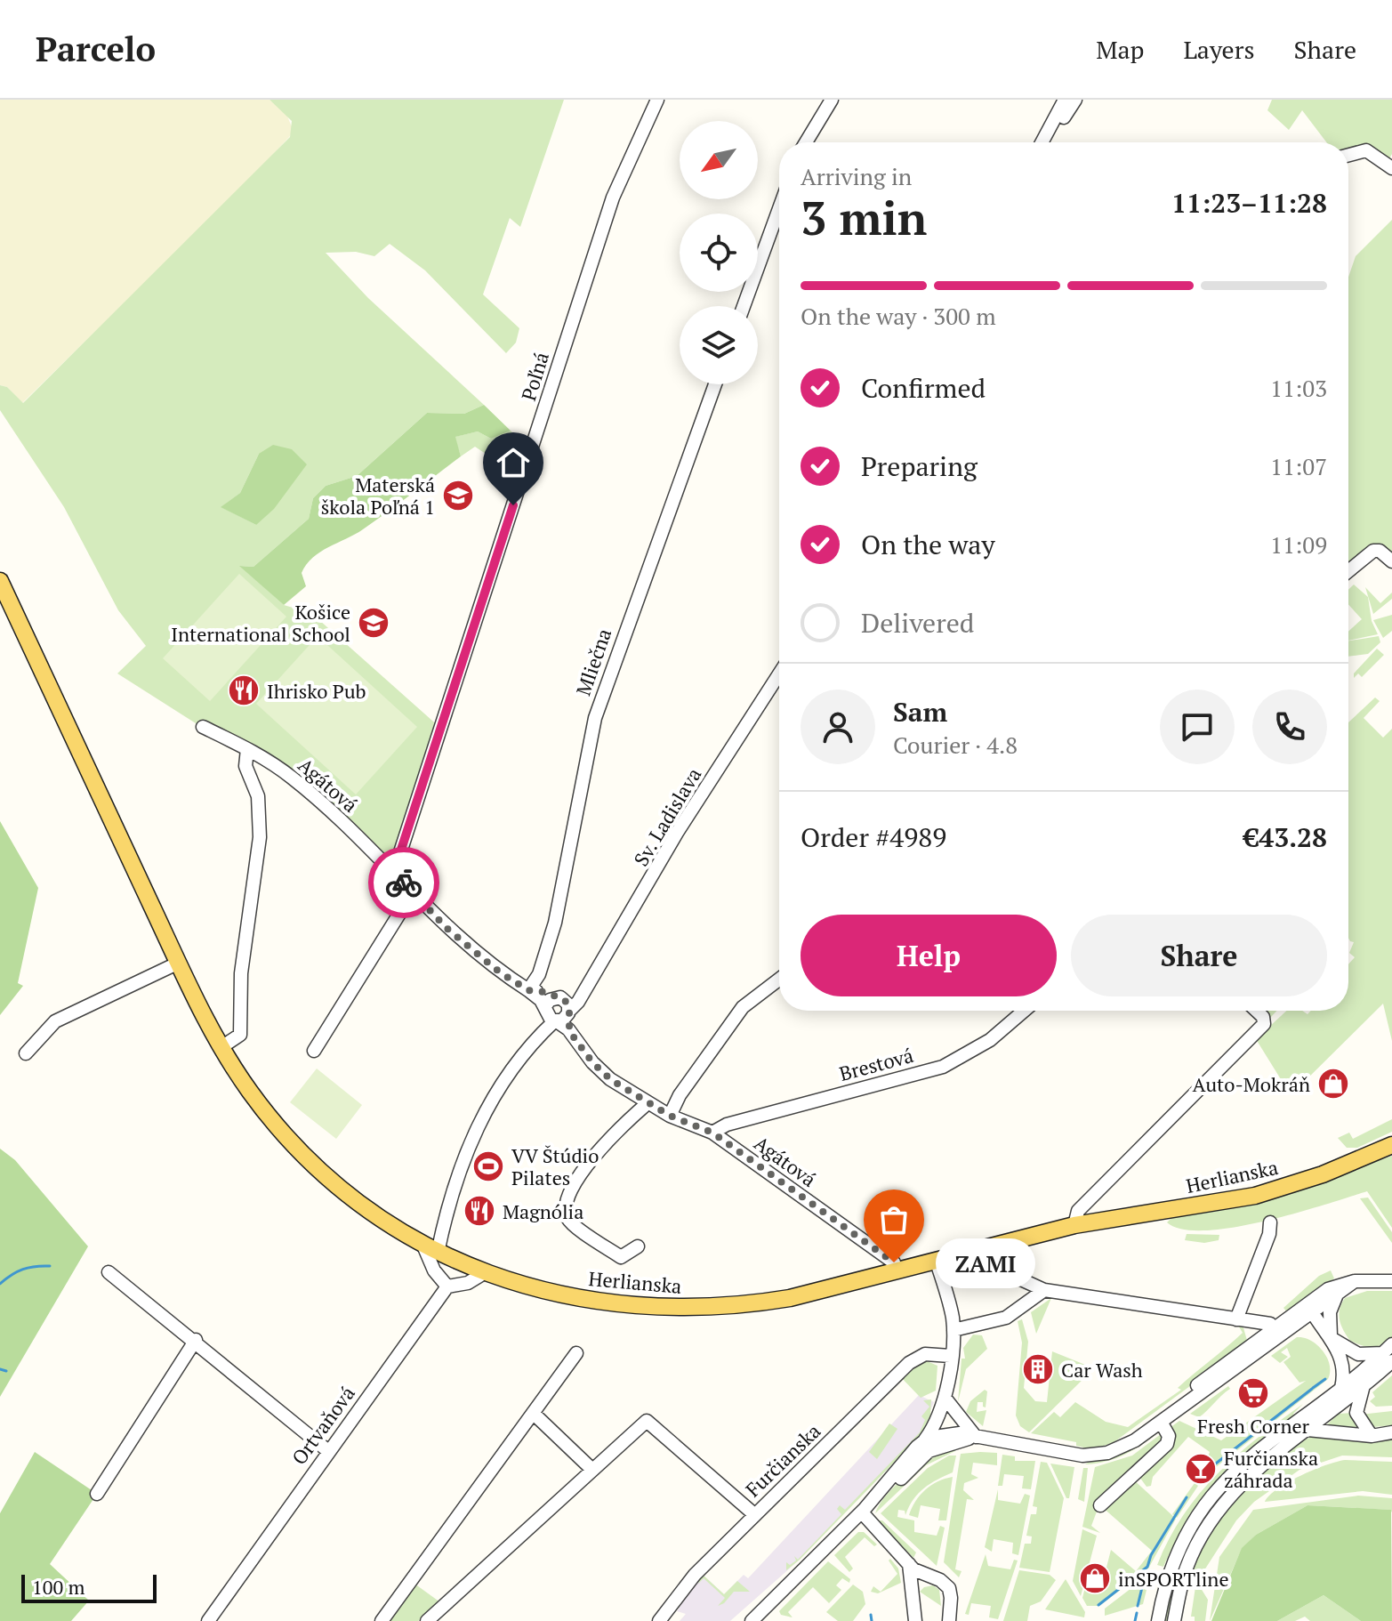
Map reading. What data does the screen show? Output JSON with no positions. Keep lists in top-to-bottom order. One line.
{"streets":{"main road":["Herlianska"],"street":["Poľná","Mliečna","Agátová","Sv. Ladislava","Brestová","Ortvaňová","Furčianska"]},"crossings":[["Poľná","Agátová"],["Mliečna","Agátová"],["Agátová","Sv. Ladislava"],["Agátová","Brestová"],["Sv. Ladislava","Herlianska"]],"places":{"school or university":["Materská škola Poľná 1","Košice International School"],"restaurant":["Ihrisko Pub","Magnólia"],"shop":["Auto-Mokráň","inSPORTline"],"sports":["VV Štúdio Pilates"],"other":["ZAMI"],"building":["Car Wash"],"supermarket":["Fresh Corner"],"bar":["Furčianska záhrada"]},"scale_bar":"100 m","north":"bottom left","page":{"header":"Parcelo","nav":["Map","Layers","Share"],"heading":["3 min","Arriving in","11:23–11:28"],"panel":["Sam","Courier · 4.8","Order #4989","€43.28"],"bar":"On the way · 300 m","list":[["Confirmed","11:03"],["Preparing","11:07"],["On the way","11:09"],"Delivered"],"buttons":["Help","Share"],"bubble":"ZAMI","scale":"100 m"}}
